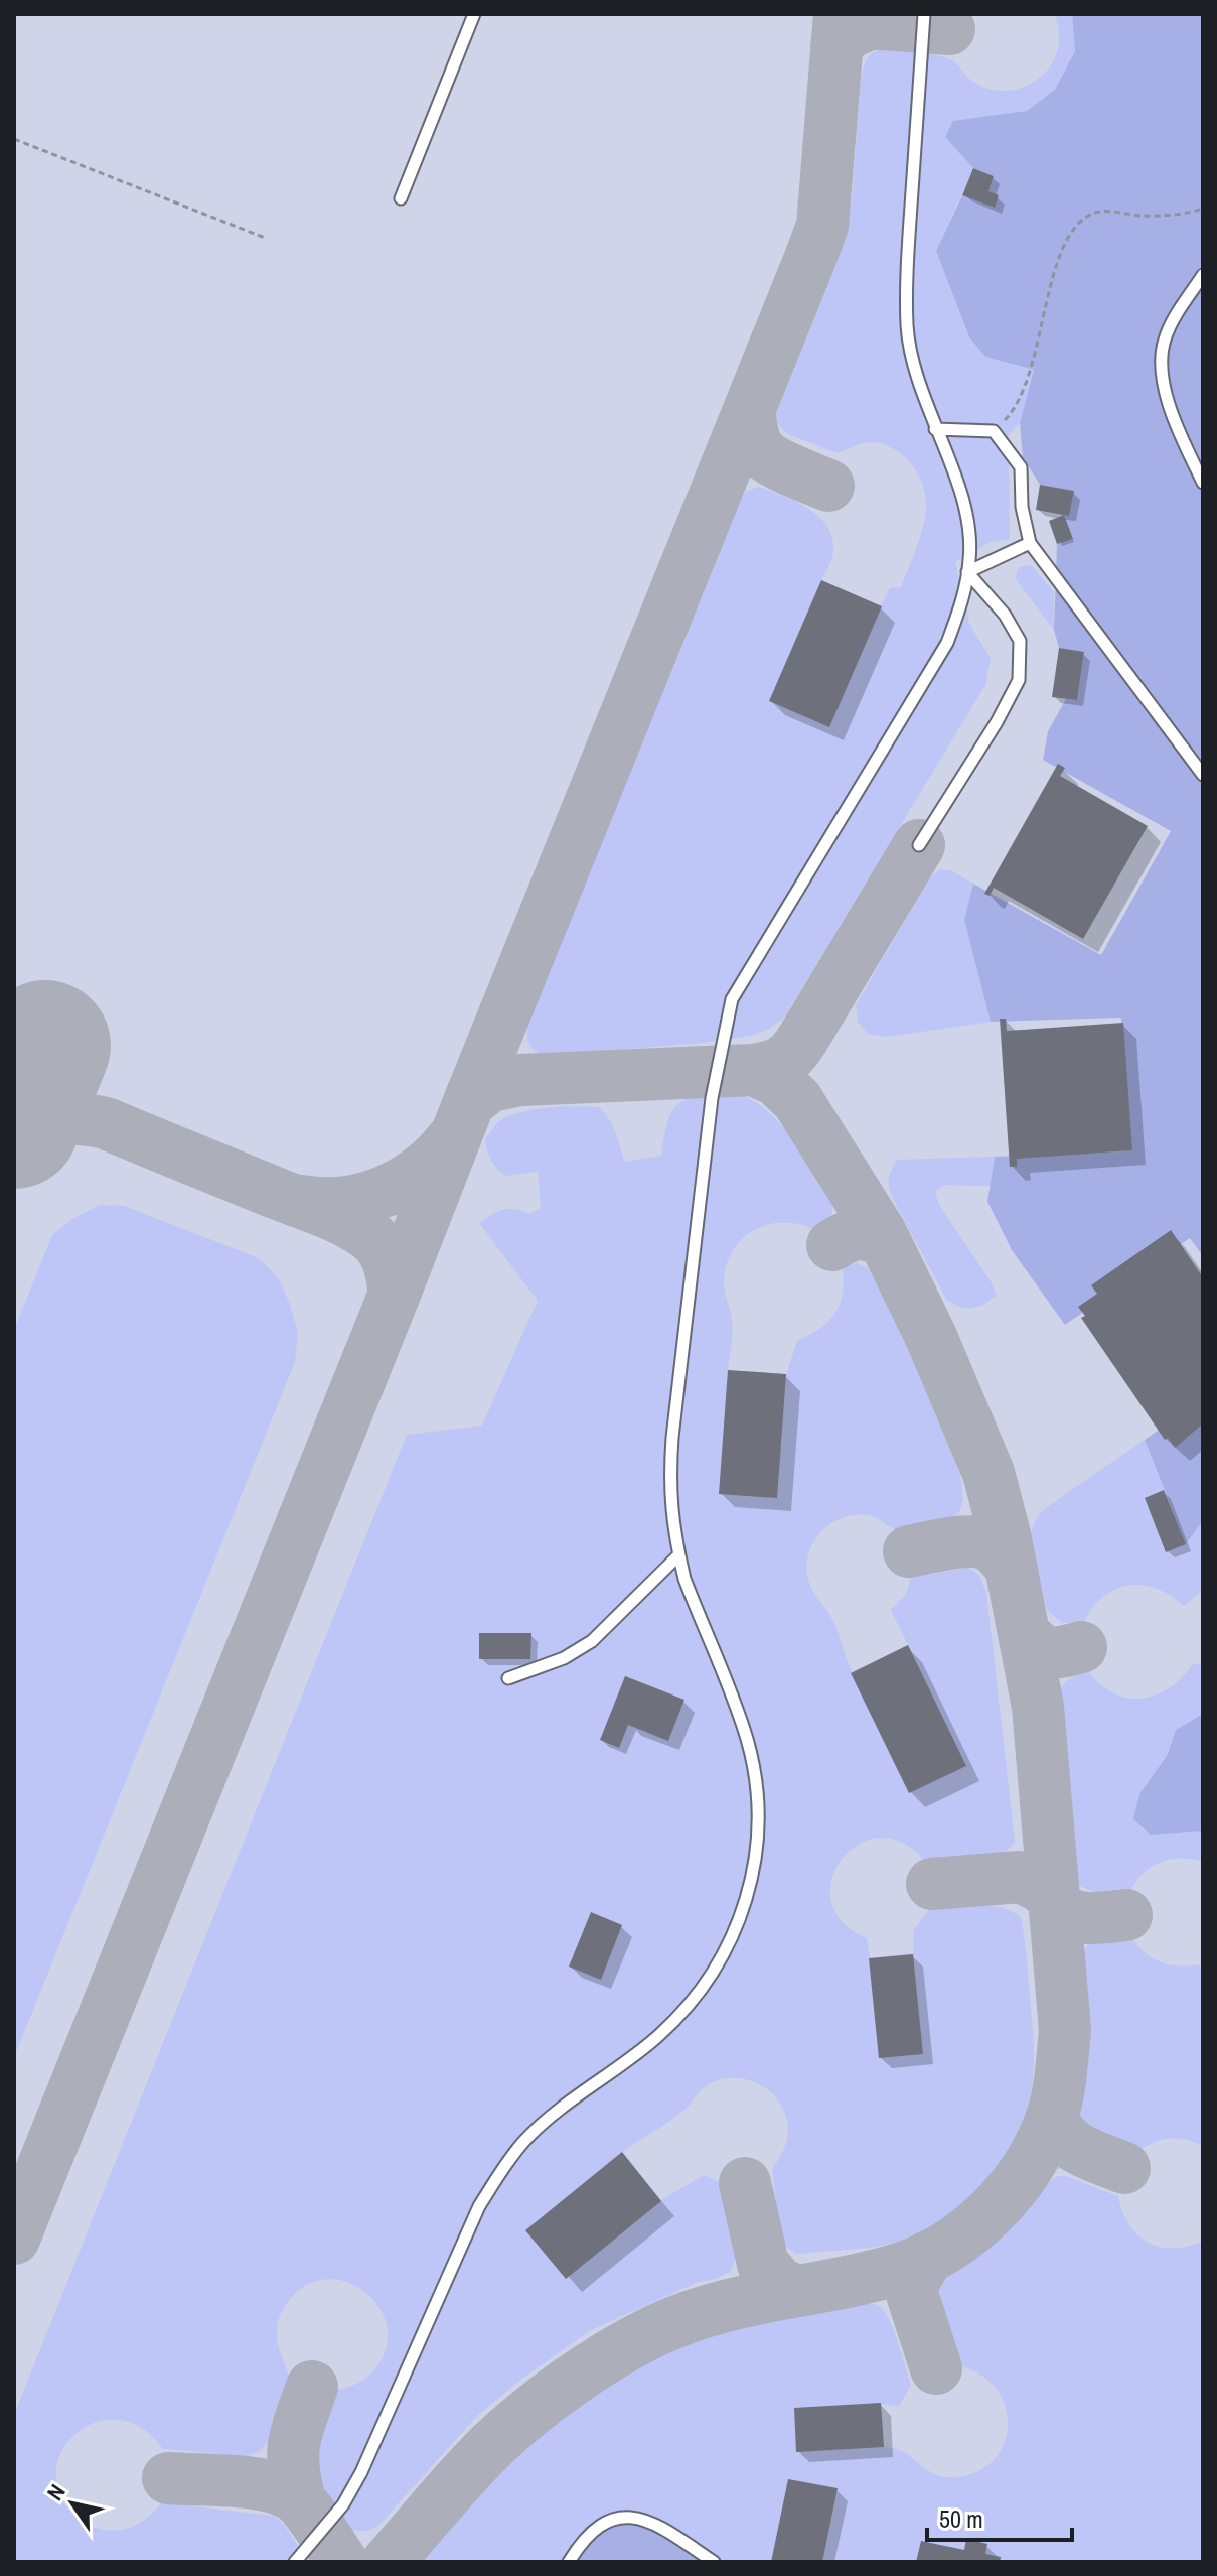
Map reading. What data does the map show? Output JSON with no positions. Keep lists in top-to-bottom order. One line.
{"scale_bar":"50 m","north":"top left"}
